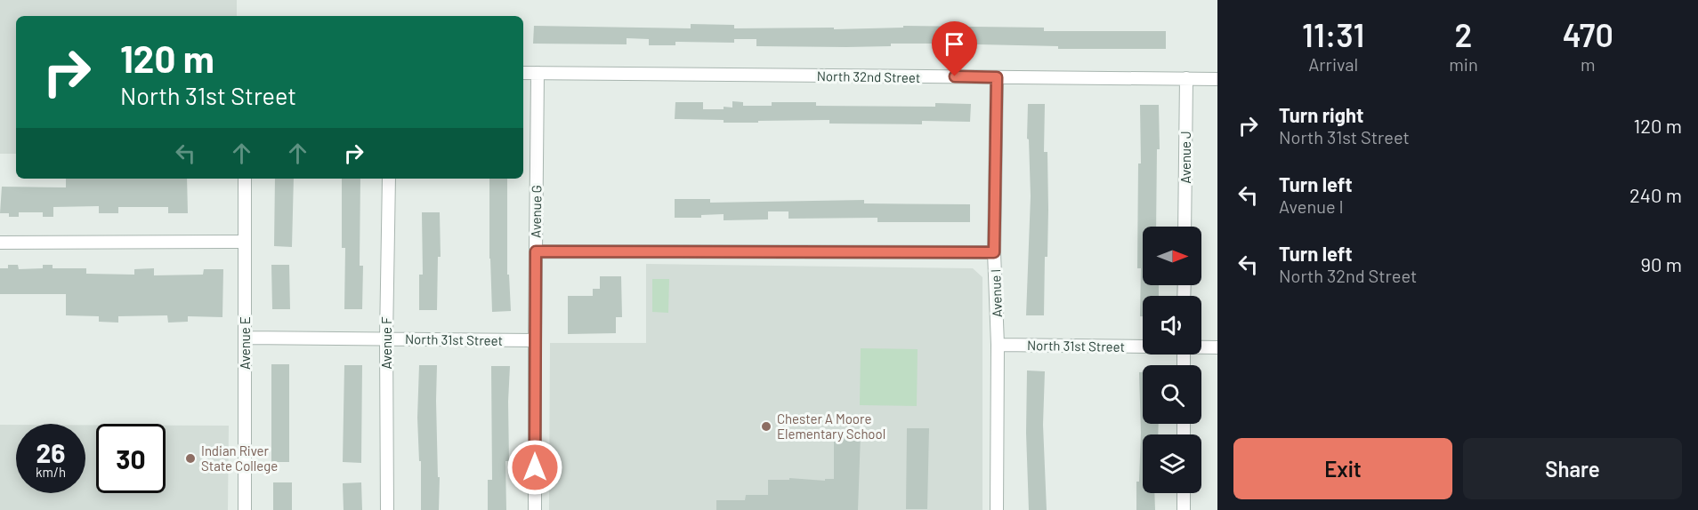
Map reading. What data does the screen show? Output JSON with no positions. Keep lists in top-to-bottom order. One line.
{"streets":{"street":["North 32nd Street","Avenue J","Avenue G","Avenue I","North 31st Street","Avenue E","Avenue F"]},"crossings":[["North 32nd Street","Avenue J"],["North 32nd Street","Avenue G"],["North 32nd Street","Avenue I"],["Avenue G","North 31st Street"],["Avenue I","North 31st Street"],["North 31st Street","Avenue E"],["North 31st Street","Avenue F"]],"places":["Chester A Moore Elementary School","Indian River State College"],"north":"right","page":{"eta":["11:31","Arrival","2","min","470","m"],"turn":["120 m","North 31st Street"],"list":[{"name":"Turn right","note":"North 31st Street","value":"120 m"},{"name":"Turn left","note":"Avenue I","value":"240 m"},{"name":"Turn left","note":"North 32nd Street","value":"90 m"}],"speed":"26 km/h","limit":"30","buttons":["Exit","Share"]}}
